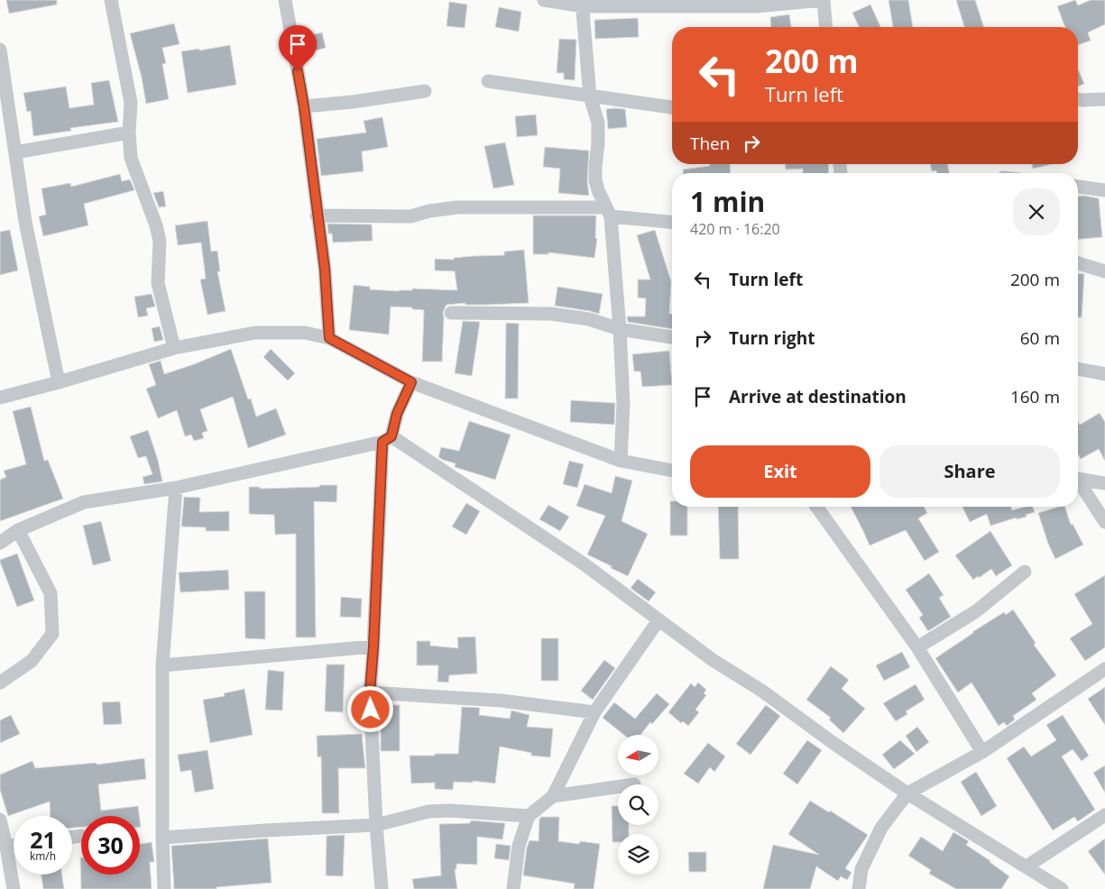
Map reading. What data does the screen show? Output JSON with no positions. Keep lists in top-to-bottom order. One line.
{"north":"left","page":{"turn":["200 m","Turn left"],"then":"Then","heading":["1 min","420 m · 16:20"],"list":[{"name":"Turn left","value":"200 m"},{"name":"Turn right","value":"60 m"},{"name":"Arrive at destination","value":"160 m"}],"buttons":["Exit","Share"],"speed":"21 km/h","limit":"30"}}
